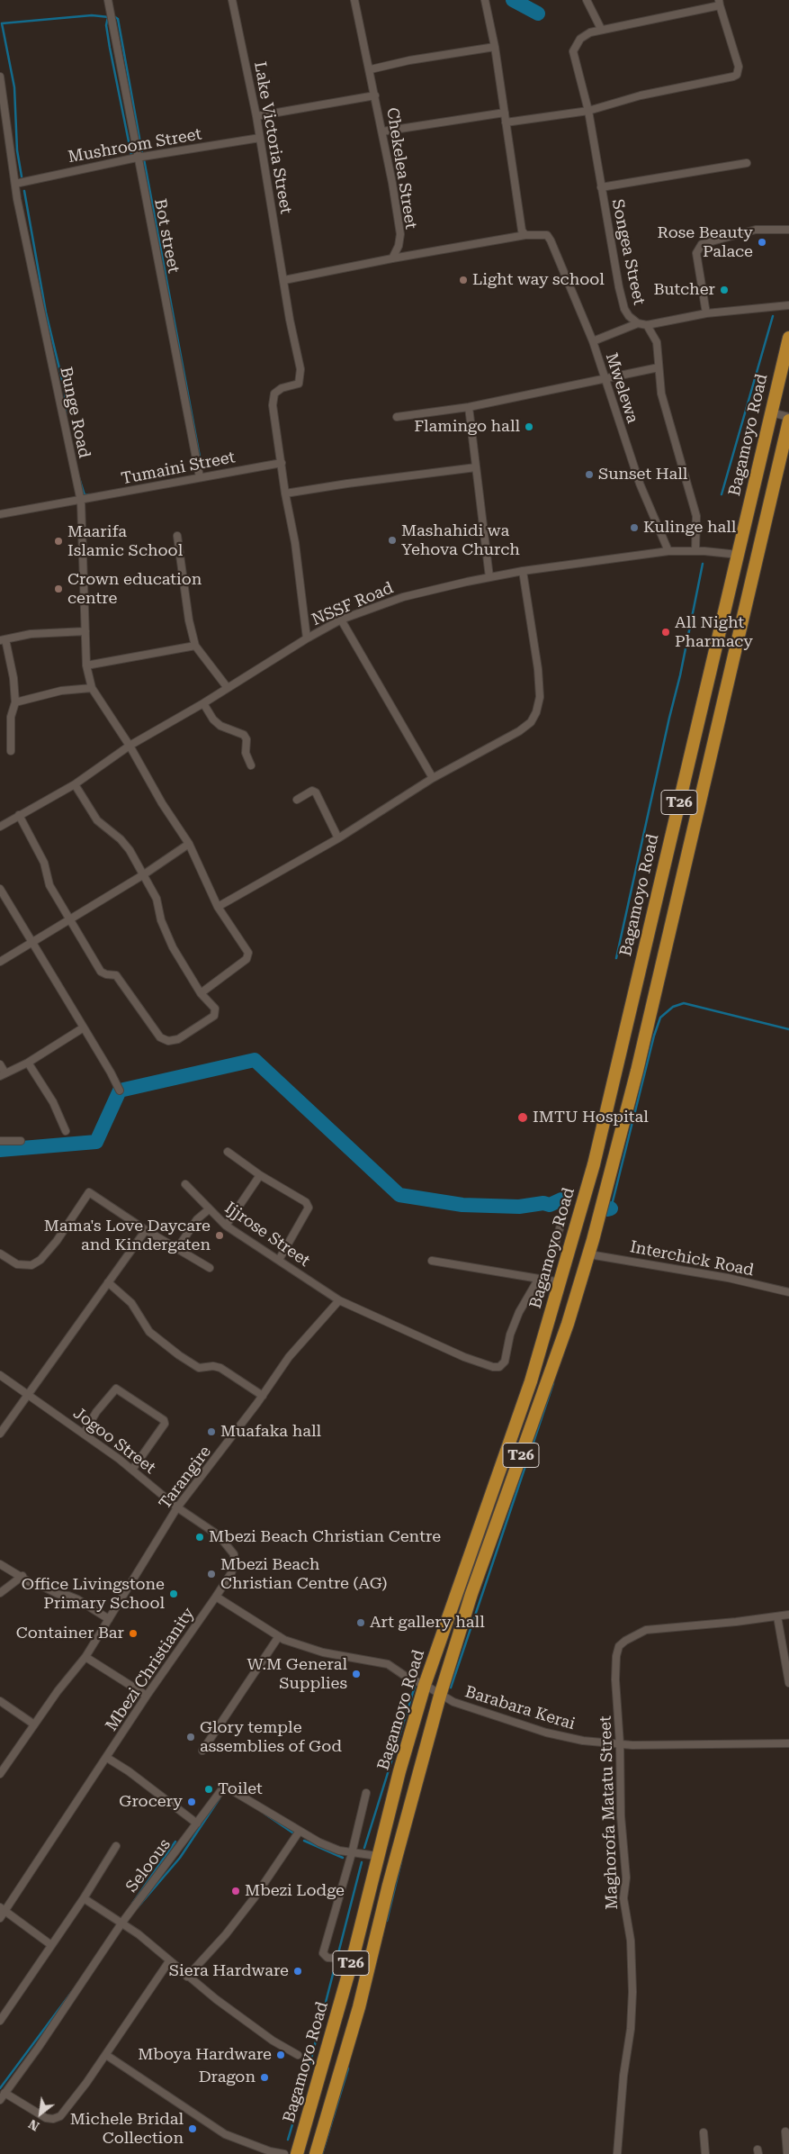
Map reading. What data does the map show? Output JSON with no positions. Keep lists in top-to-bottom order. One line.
{"streets":{"highway":["Bagamoyo Road","T26"],"street":["Lake Victoria Street","Mushroom Street","Chekelea Street","Bot street","Songea Street","Mwelewa","Bunge Road","Tumaini Street","NSSF Road","Ijjrose Street","Interchick Road","Jogoo Street","Tarangire","Mbezi Christianity","Barabara Kerai","Maghorofa Matatu Street","Seloous"]},"crossings":[["Lake Victoria Street","Mushroom Street"],["Mushroom Street","Bot street"],["Mushroom Street","Bunge Road"],["Bot street","Tumaini Street"],["Mwelewa","NSSF Road"],["Bunge Road","Tumaini Street"],["Bunge Road","NSSF Road"],["Bagamoyo Road","NSSF Road"],["Bagamoyo Road","Interchick Road"],["Bagamoyo Road","Barabara Kerai"],["Bagamoyo Road","Seloous"],["Ijjrose Street","Tarangire"],["Jogoo Street","Tarangire"],["Jogoo Street","Mbezi Christianity"],["Jogoo Street","Barabara Kerai"],["Mbezi Christianity","Barabara Kerai"],["Barabara Kerai","Maghorofa Matatu Street"]],"places":["Rose Beauty Palace","Light way school","Butcher","Flamingo hall","Sunset Hall","Kulinge hall","Mashahidi wa Yehova Church","Maarifa Islamic School","Crown education centre","All Night Pharmacy","IMTU Hospital","Mama's Love Daycare and Kindergaten","Muafaka hall","Mbezi Beach Christian Centre","Mbezi Beach Christian Centre (AG)","Office Livingstone Primary School","Art gallery hall","Container Bar","W.M General Supplies","Glory temple assemblies of God","Toilet","Grocery","Mbezi Lodge","Siera Hardware","Mboya Hardware","Dragon","Michele Bridal Collection"],"north":"bottom left"}
